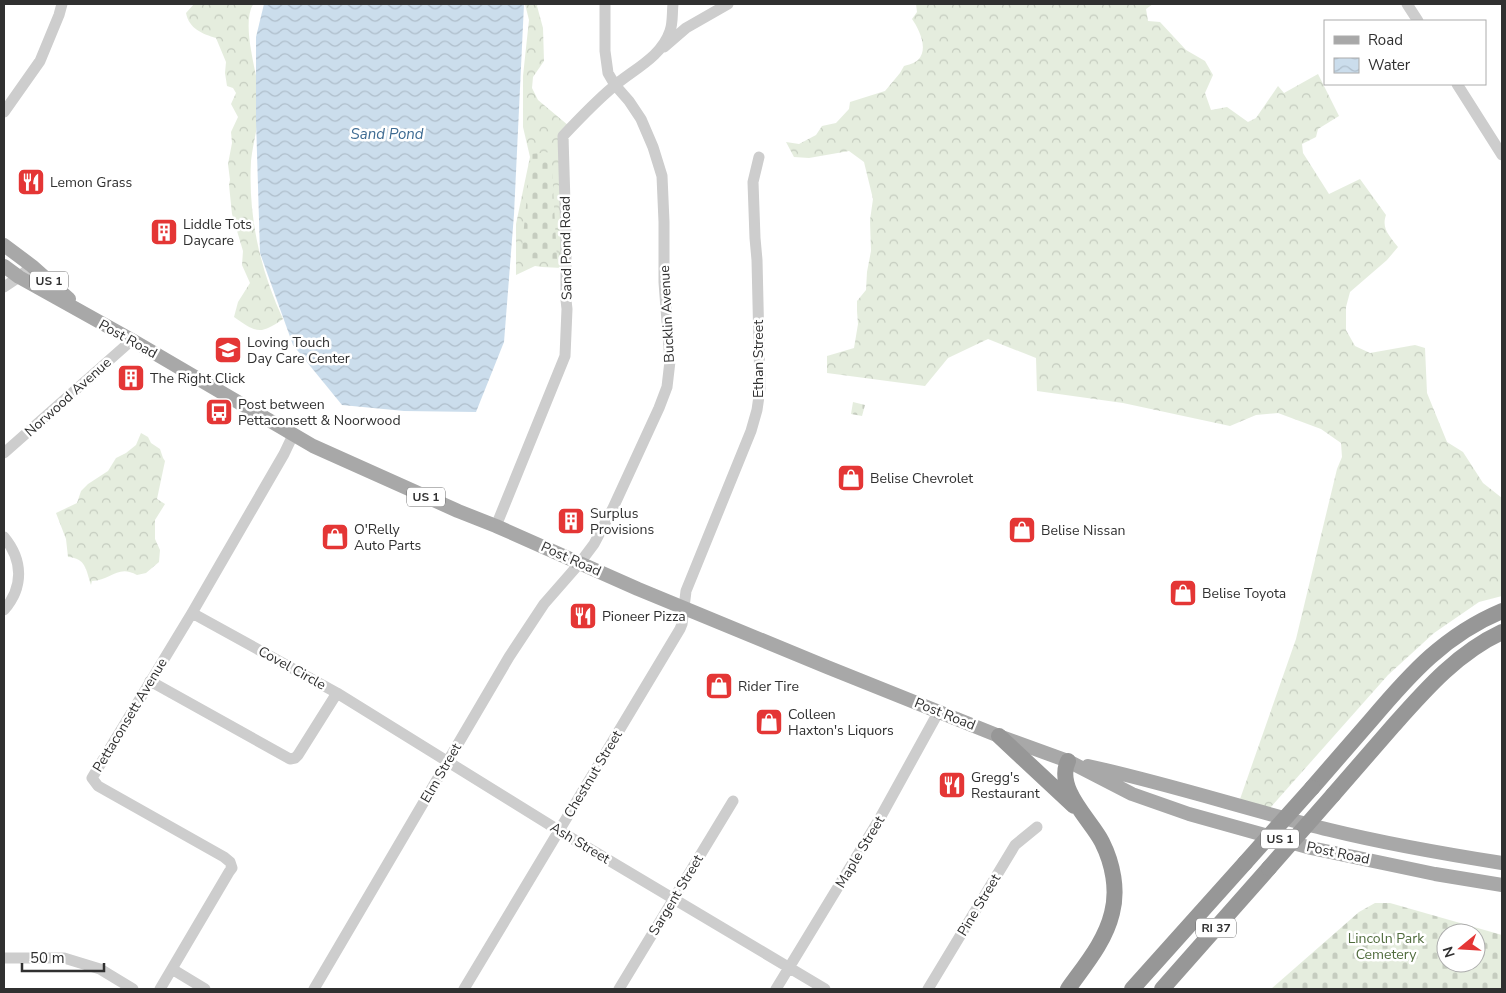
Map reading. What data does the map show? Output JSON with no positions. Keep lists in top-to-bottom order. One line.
{"streets":{"highway":["RI 37"],"main road":["US 1","Post Road"],"street":["Sand Pond Road","Bucklin Avenue","Ethan Street","Norwood Avenue","Covel Circle","Pettaconsett Avenue","Elm Street","Chestnut Street","Ash Street","Maple Street","Sargent Street","Pine Street"]},"crossings":[["Sand Pond Road","Bucklin Avenue"],["Sand Pond Road","Post Road"],["Bucklin Avenue","Post Road"],["Bucklin Avenue","Elm Street"],["Post Road","Ethan Street"],["Post Road","Norwood Avenue"],["Post Road","Pettaconsett Avenue"],["Post Road","Elm Street"],["Post Road","Chestnut Street"],["Post Road","Maple Street"],["Ethan Street","Chestnut Street"],["Covel Circle","Pettaconsett Avenue"],["Covel Circle","Ash Street"],["Elm Street","Ash Street"],["Chestnut Street","Ash Street"],["Ash Street","Maple Street"],["Ash Street","Sargent Street"]],"water":["Sand Pond"],"parks":["Lincoln Park Cemetery"],"places":{"restaurant":["Lemon Grass","Pioneer Pizza","Gregg's Restaurant"],"building":["Liddle Tots Daycare","The Right Click","Surplus Provisions"],"school or university":["Loving Touch Day Care Center"],"bus stop":["Post between Pettaconsett & Noorwood"],"shop":["Belise Chevrolet","Belise Nissan","O'Relly Auto Parts","Belise Toyota","Rider Tire","Colleen Haxton's Liquors"]},"legend":["Road","Water"],"scale_bar":"50 m","north":"left"}
